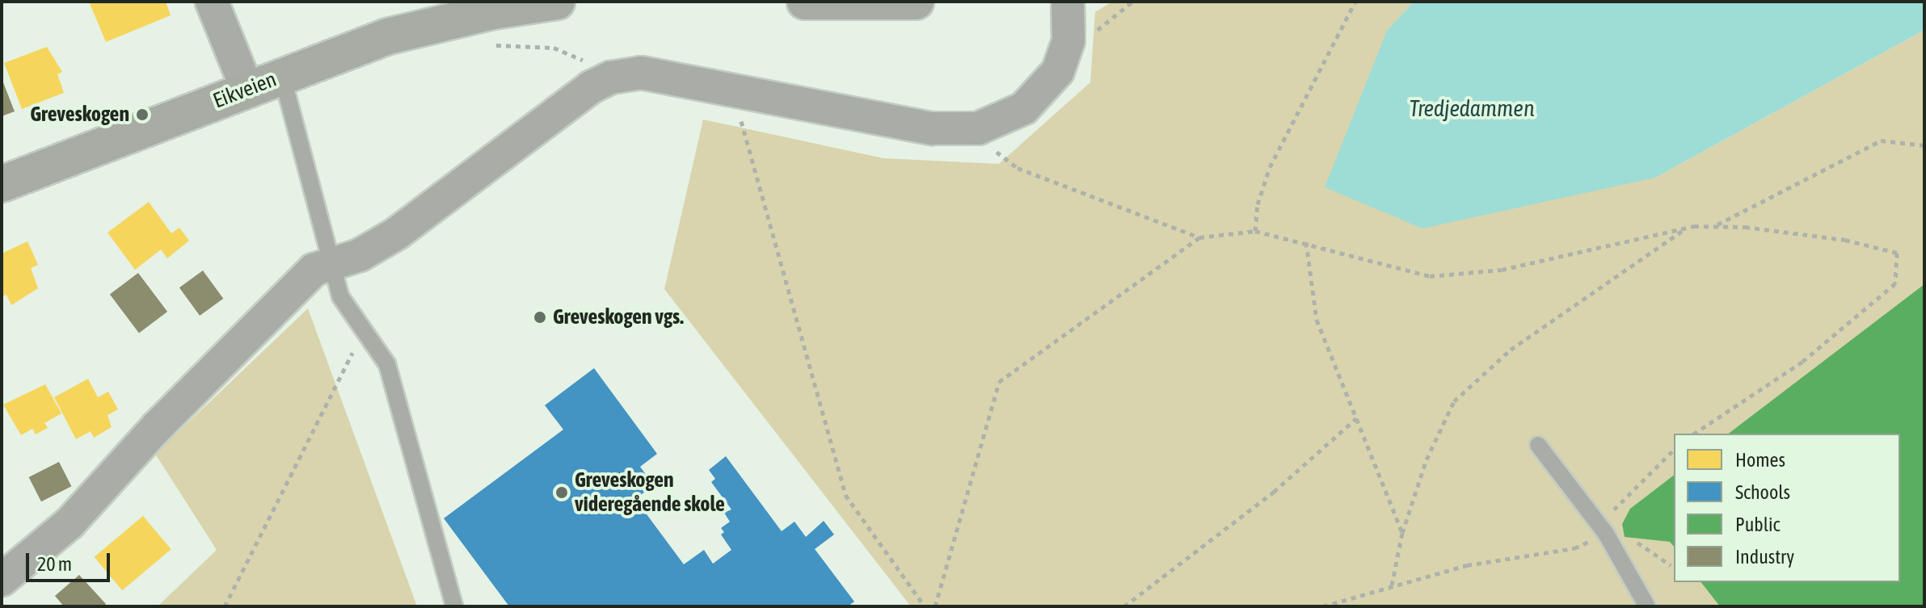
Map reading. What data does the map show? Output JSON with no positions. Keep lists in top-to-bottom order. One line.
{"streets":{"main road":["Eikveien"]},"water":["Tredjedammen"],"places":["Greveskogen","Greveskogen vgs.","Greveskogen videregående skole"],"legend":["Homes","Schools","Public","Industry"],"scale_bar":"20 m"}
